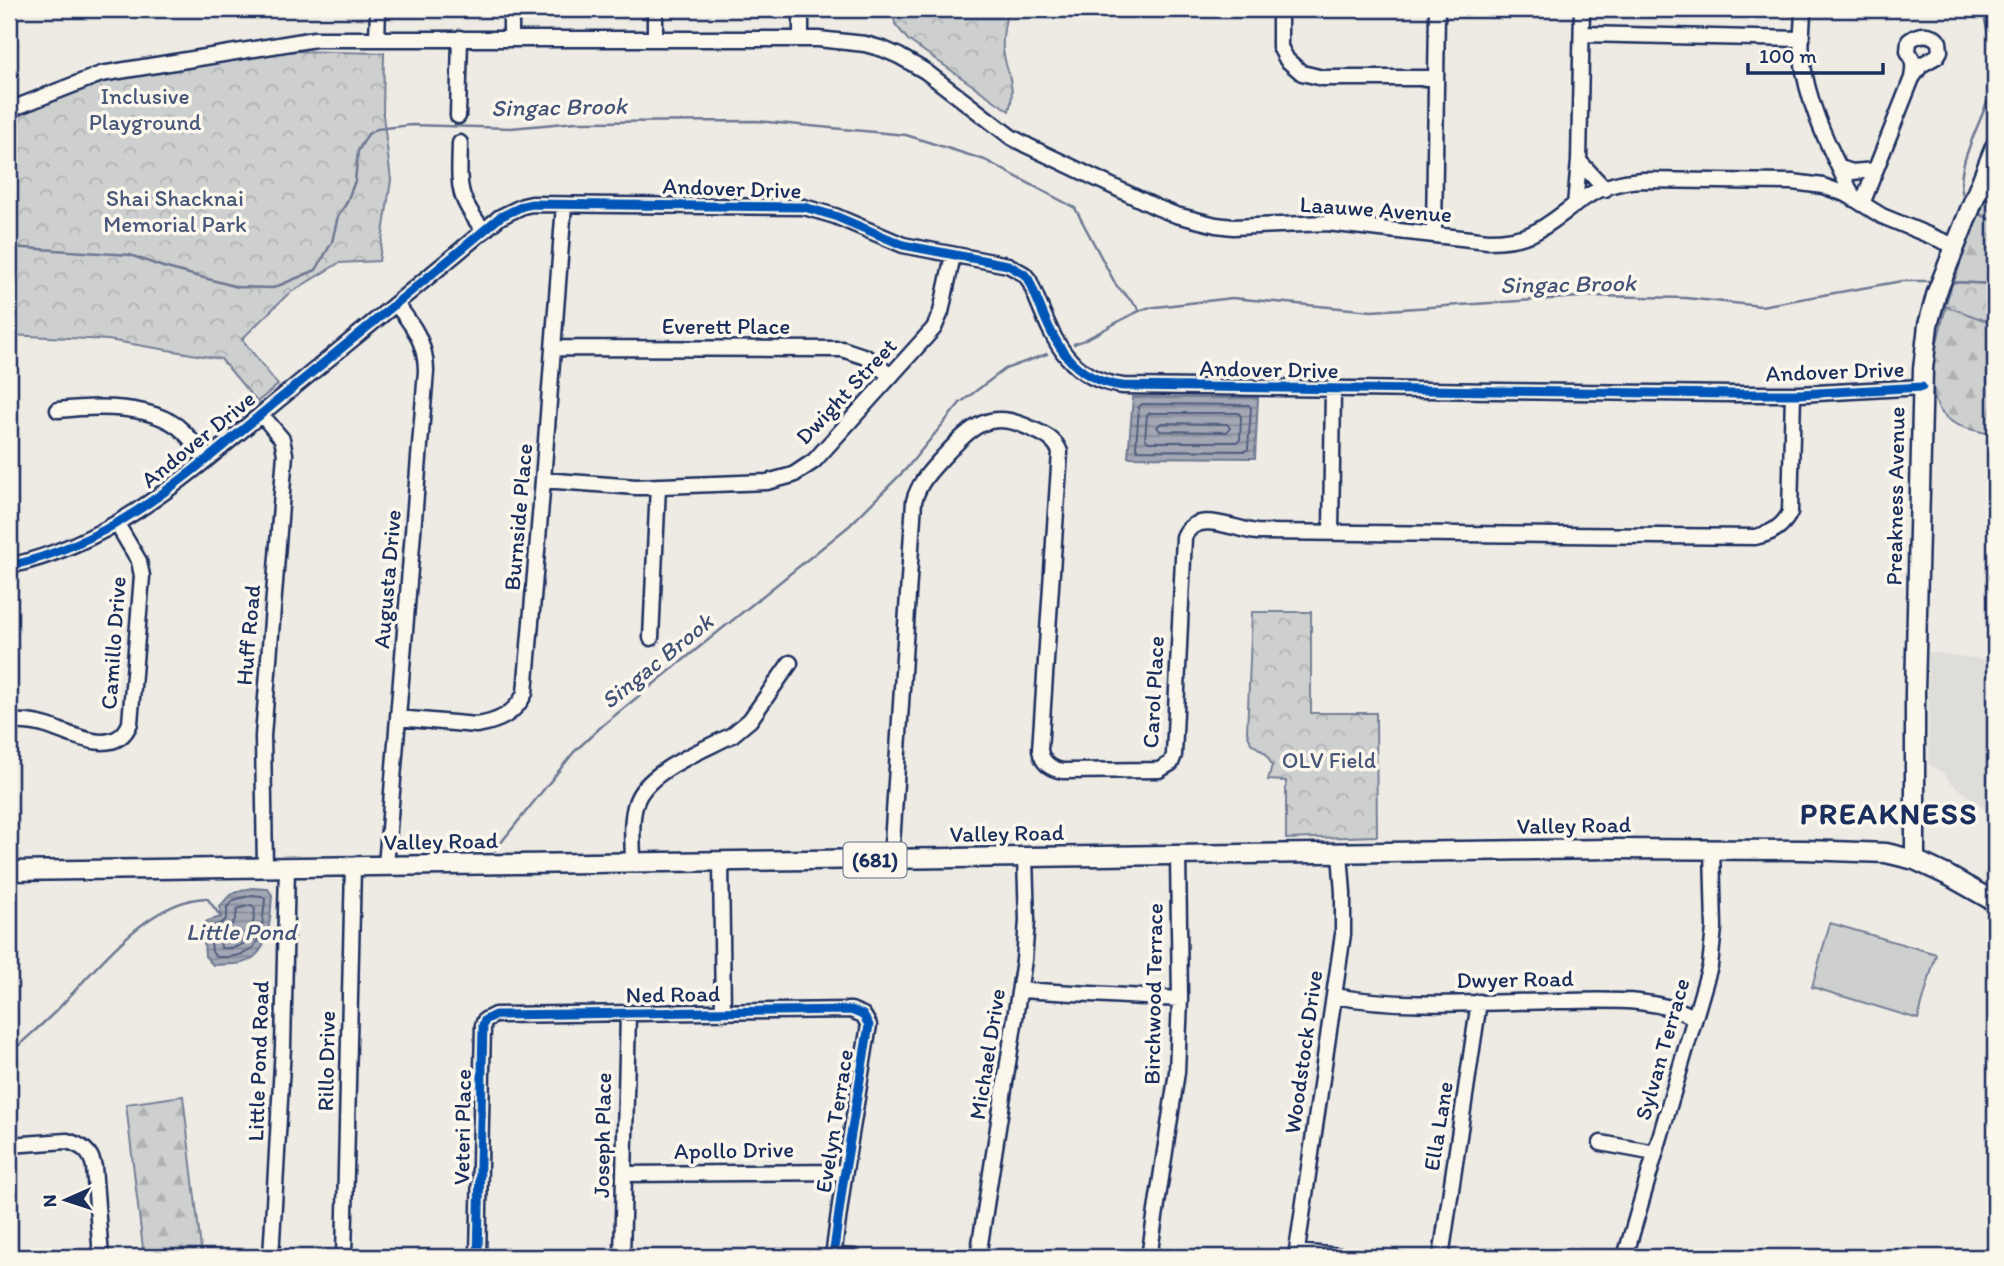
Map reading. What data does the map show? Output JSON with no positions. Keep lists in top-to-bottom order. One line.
{"streets":{"main road":["Preakness Avenue","Valley Road","(681)"],"street":["Andover Drive","Laauwe Avenue","Everett Place","Dwight Street","Burnside Place","Augusta Drive","Huff Road","Camillo Drive","Carol Place","Dwyer Road","Ned Road","Birchwood Terrace","Sylvan Terrace","Woodstock Drive","Michael Drive","Little Pond Road","Rillo Drive","Evelyn Terrace","Ella Lane","Veteri Place","Joseph Place","Apollo Drive"]},"crossings":[["Andover Drive","Dwight Street"],["Andover Drive","Preakness Avenue"],["Andover Drive","Burnside Place"],["Andover Drive","Augusta Drive"],["Andover Drive","Huff Road"],["Andover Drive","Camillo Drive"],["Andover Drive","Carol Place"],["Laauwe Avenue","Preakness Avenue"],["Everett Place","Dwight Street"],["Everett Place","Burnside Place"],["Dwight Street","Burnside Place"],["Preakness Avenue","Valley Road"],["Burnside Place","Augusta Drive"],["Augusta Drive","Valley Road"],["Huff Road","Valley Road"],["Carol Place","Valley Road"],["Valley Road","Birchwood Terrace"],["Valley Road","Sylvan Terrace"],["Valley Road","Woodstock Drive"],["Valley Road","Michael Drive"],["Valley Road","Little Pond Road"],["Valley Road","Rillo Drive"],["Dwyer Road","Sylvan Terrace"],["Dwyer Road","Woodstock Drive"],["Dwyer Road","Ella Lane"],["Ned Road","Evelyn Terrace"],["Ned Road","Veteri Place"],["Ned Road","Joseph Place"],["Evelyn Terrace","Apollo Drive"],["Joseph Place","Apollo Drive"]],"districts":["PREAKNESS"],"water":["Singac Brook","Little Pond"],"parks":["Inclusive Playground","Shai Shacknai Memorial Park","OLV Field"],"scale_bar":"100 m","north":"left"}
